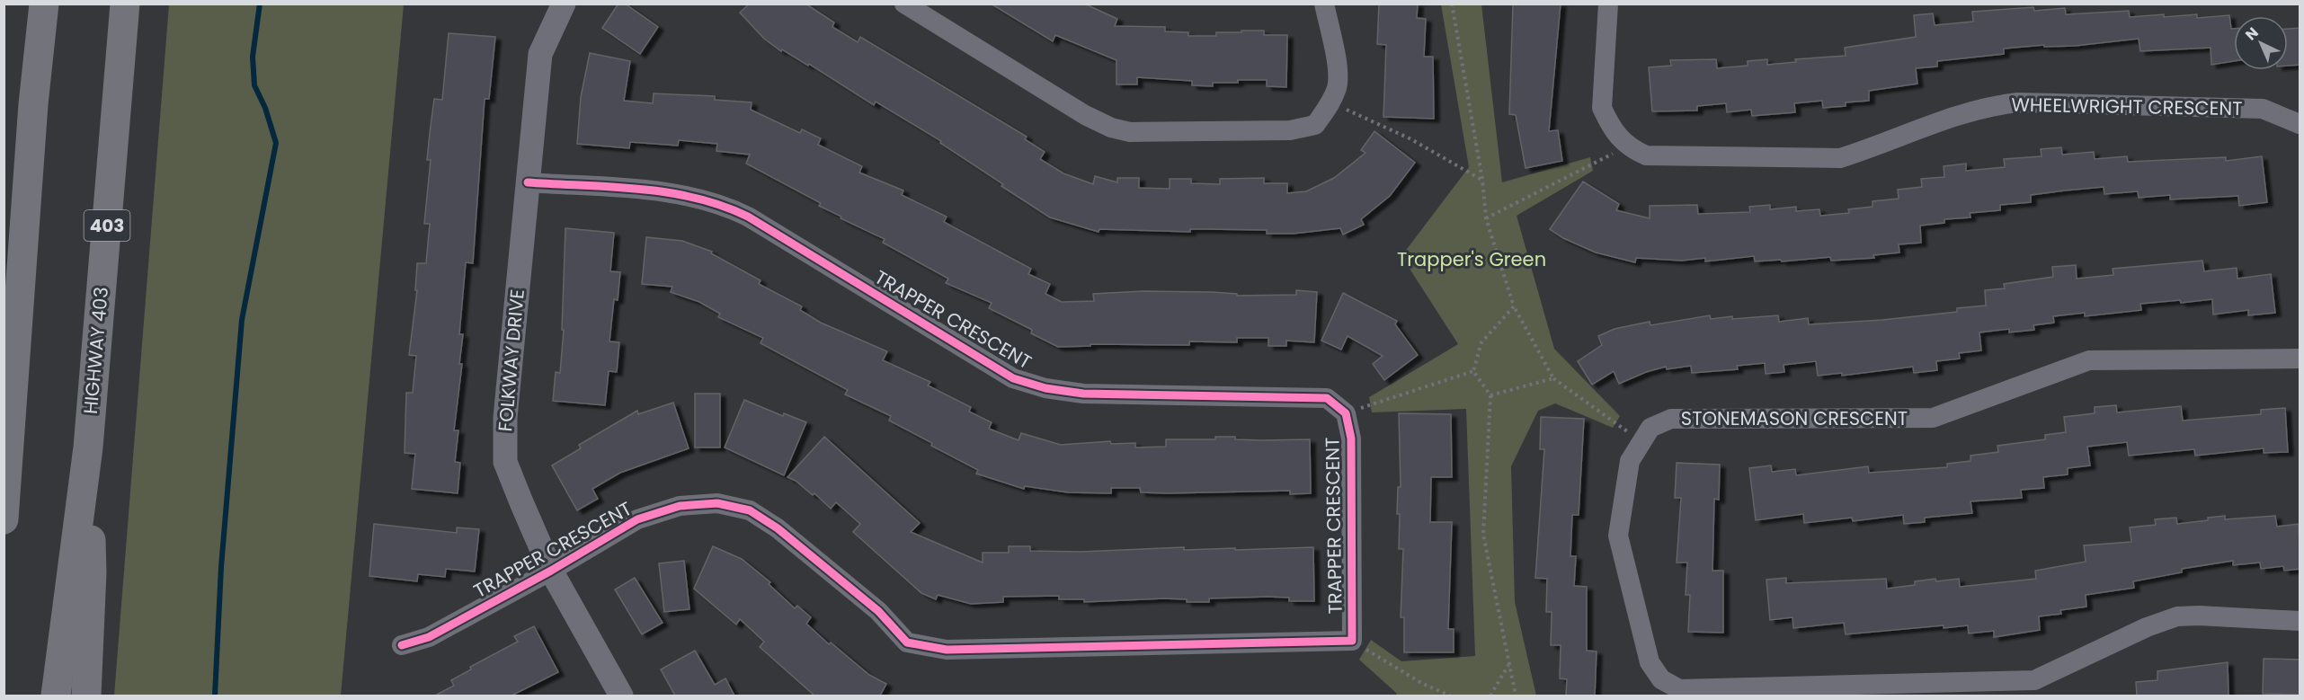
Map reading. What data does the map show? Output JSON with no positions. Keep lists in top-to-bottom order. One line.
{"streets":{"highway":["403","HIGHWAY 403"],"street":["WHEELWRIGHT CRESCENT","TRAPPER CRESCENT","FOLKWAY DRIVE","STONEMASON CRESCENT"]},"crossings":[["TRAPPER CRESCENT","FOLKWAY DRIVE"]],"parks":["Trapper's Green"],"north":"top left"}
